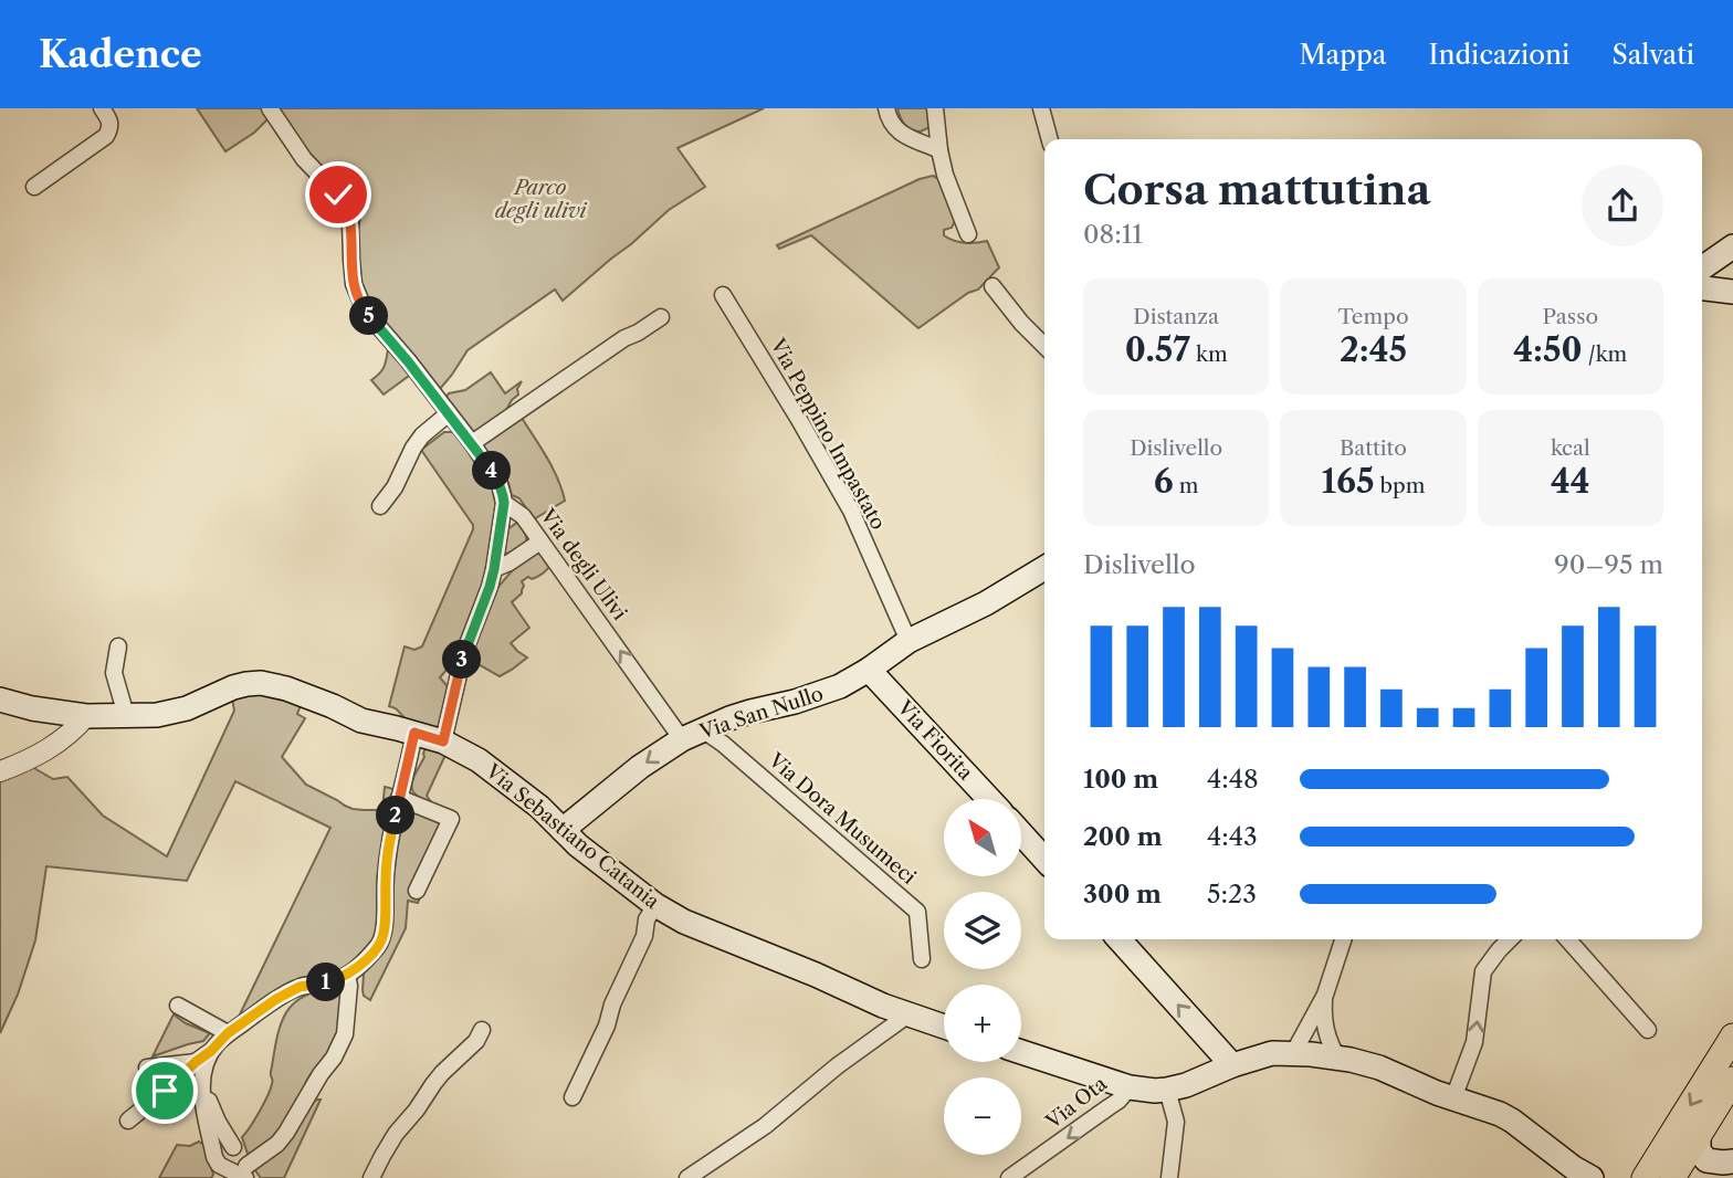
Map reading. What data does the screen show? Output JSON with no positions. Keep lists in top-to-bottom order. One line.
{"streets":{"main road":["Via San Nullo","Via Fiorita","Via Sebastiano Catania"],"street":["Via Peppino Impastato","Via degli Ulivi","Via Dora Musumeci","Via Ota"]},"crossings":[["Via Peppino Impastato","Via San Nullo"],["Via degli Ulivi","Via San Nullo"],["Via degli Ulivi","Via Dora Musumeci"],["Via San Nullo","Via Fiorita"],["Via San Nullo","Via Dora Musumeci"],["Via San Nullo","Via Sebastiano Catania"]],"one_way":["Via Ota"],"parks":["Parco degli ulivi"],"north":"top left","page":{"header":"Kadence","nav":["Mappa","Indicazioni","Salvati"],"heading":["Corsa mattutina","08:11"],"stats":[["Distanza","0.57 km"],["Tempo","2:45"],["Passo","4:50 /km"],["Dislivello","6 m"],["Battito","165 bpm"],["kcal","44"]],"pins":["5","4","3","2","1"],"chart":["Dislivello","90–95 m"],"list":[{"name":"100 m","note":"4:48"},{"name":"200 m","note":"4:43"},{"name":"300 m","note":"5:23"}],"map_buttons":["+","−"]}}
